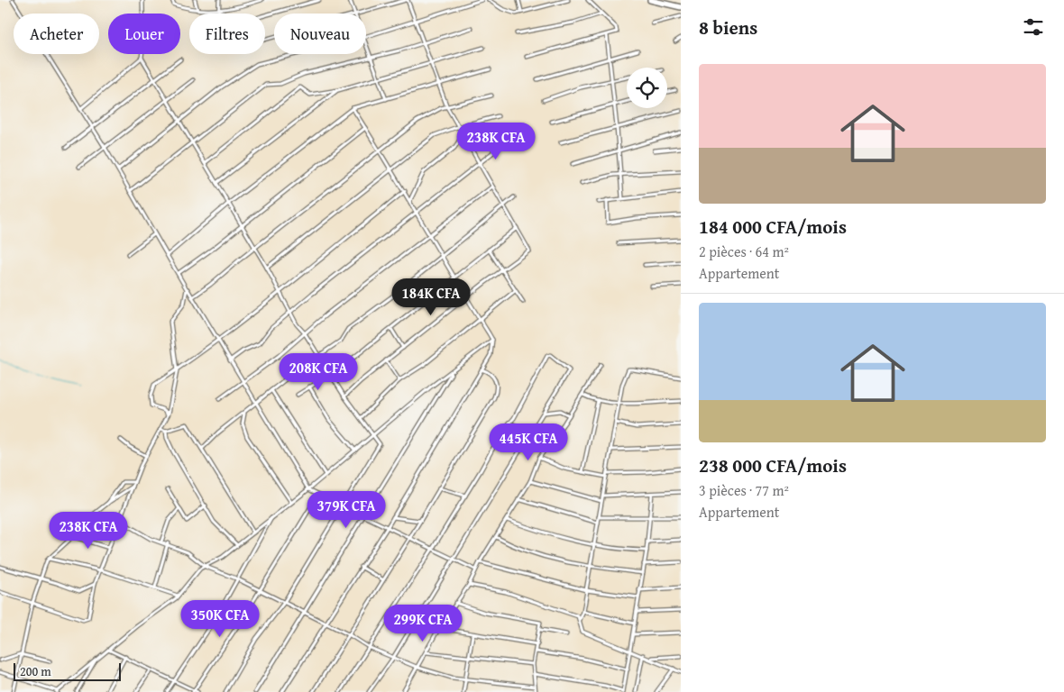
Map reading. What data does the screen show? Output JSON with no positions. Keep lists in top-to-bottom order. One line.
{"scale_bar":"200 m","page":{"heading":"8 biens","chip":["Acheter","Louer","Filtres","Nouveau"],"list":[{"name":"184 000 CFA/mois","note":"2 pièces · 64 m² · Appartement"},{"name":"238 000 CFA/mois","note":"3 pièces · 77 m² · Appartement"}],"price":["238K CFA","184K CFA","208K CFA","445K CFA","379K CFA","238K CFA","350K CFA","299K CFA"],"scale":"200 m"}}
